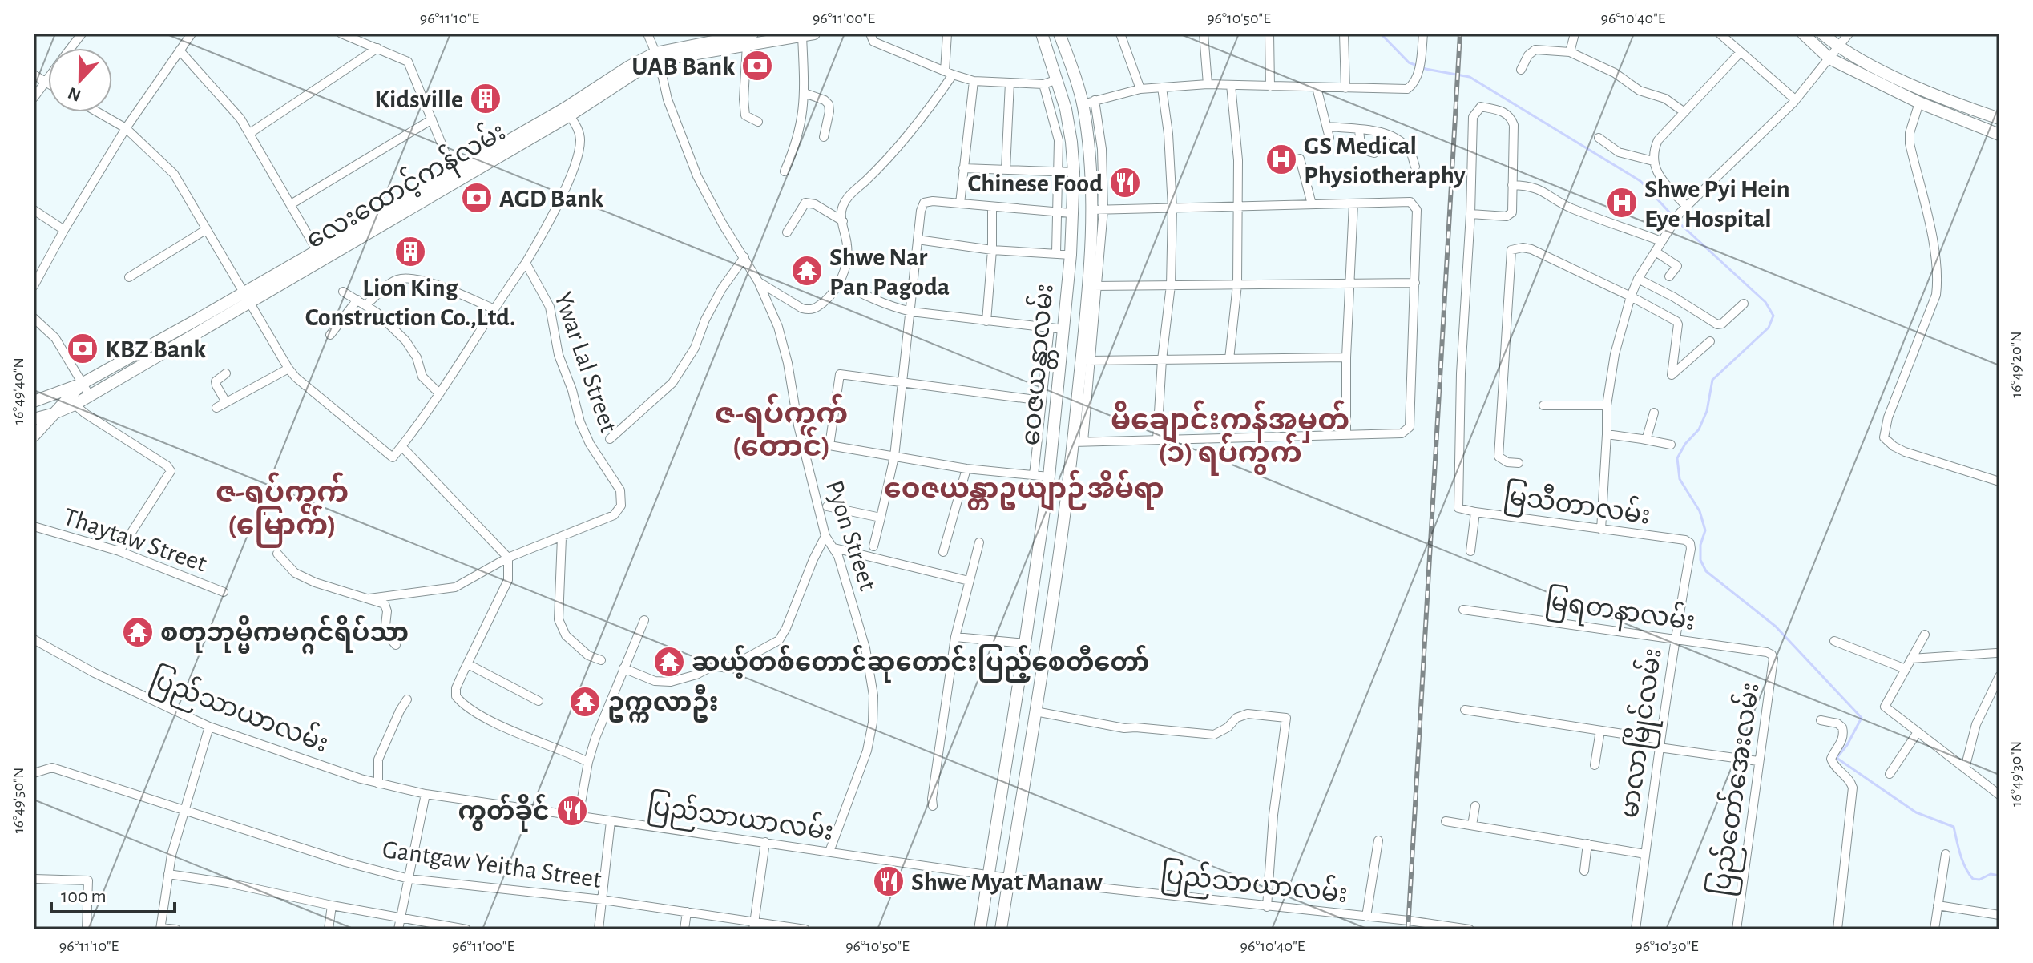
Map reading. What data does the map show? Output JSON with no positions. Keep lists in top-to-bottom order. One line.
{"streets":{"main road":["လေးထောင့်ကန်လမ်း","ဝေဇယန္တာလမ်း"],"street":["Ywar Lal Street","မြသီတာလမ်း","Pyon Street","Thaytaw Street","မြရတနာလမ်း","ပြည်သာယာလမ်း","မာလာမြိုင်လမ်း","ပြည်တော်အေးလမ်း","Gantgaw Yeitha Street"]},"crossings":[["လေးထောင့်ကန်လမ်း","Pyon Street"],["ဝေဇယန္တာလမ်း","ပြည်သာယာလမ်း"],["မြသီတာလမ်း","မာလာမြိုင်လမ်း"],["Pyon Street","ပြည်သာယာလမ်း"],["မြရတနာလမ်း","မာလာမြိုင်လမ်း"],["မြရတနာလမ်း","ပြည်တော်အေးလမ်း"]],"districts":["ဇ-ရပ်ကွက် (တောင်)","မိချောင်းကန်အမှတ် (၁) ရပ်ကွက်","ဝေဇယန္တာဥယျာဉ်အိမ်ရာ","ဇ-ရပ်ကွက် (မြောက်)"],"places":{"bank":["UAB Bank","AGD Bank","KBZ Bank"],"building":["Kidsville","Lion King Construction Co.,Ltd."],"hospital":["GS Medical Physiotheraphy","Shwe Pyi Hein Eye Hospital"],"restaurant":["Chinese Food","ကွတ်ခိုင်","Shwe Myat Manaw"],"temple":["Shwe Nar Pan Pagoda","စတုဘုမ္မိကမဂ္ဂင်ရိပ်သာ","ဆယ့်တစ်တောင်ဆုတောင်းပြည့်စေတီတော်","ဥက္ကလာဦး"]},"scale_bar":"100 m","north":"bottom","coordinates":["96°11'10\"E","96°11'00\"E","96°10'50\"E","96°10'40\"E","16°49'20\"N","16°49'40\"N","16°49'30\"N","16°49'50\"N","96°10'30\"E"]}
